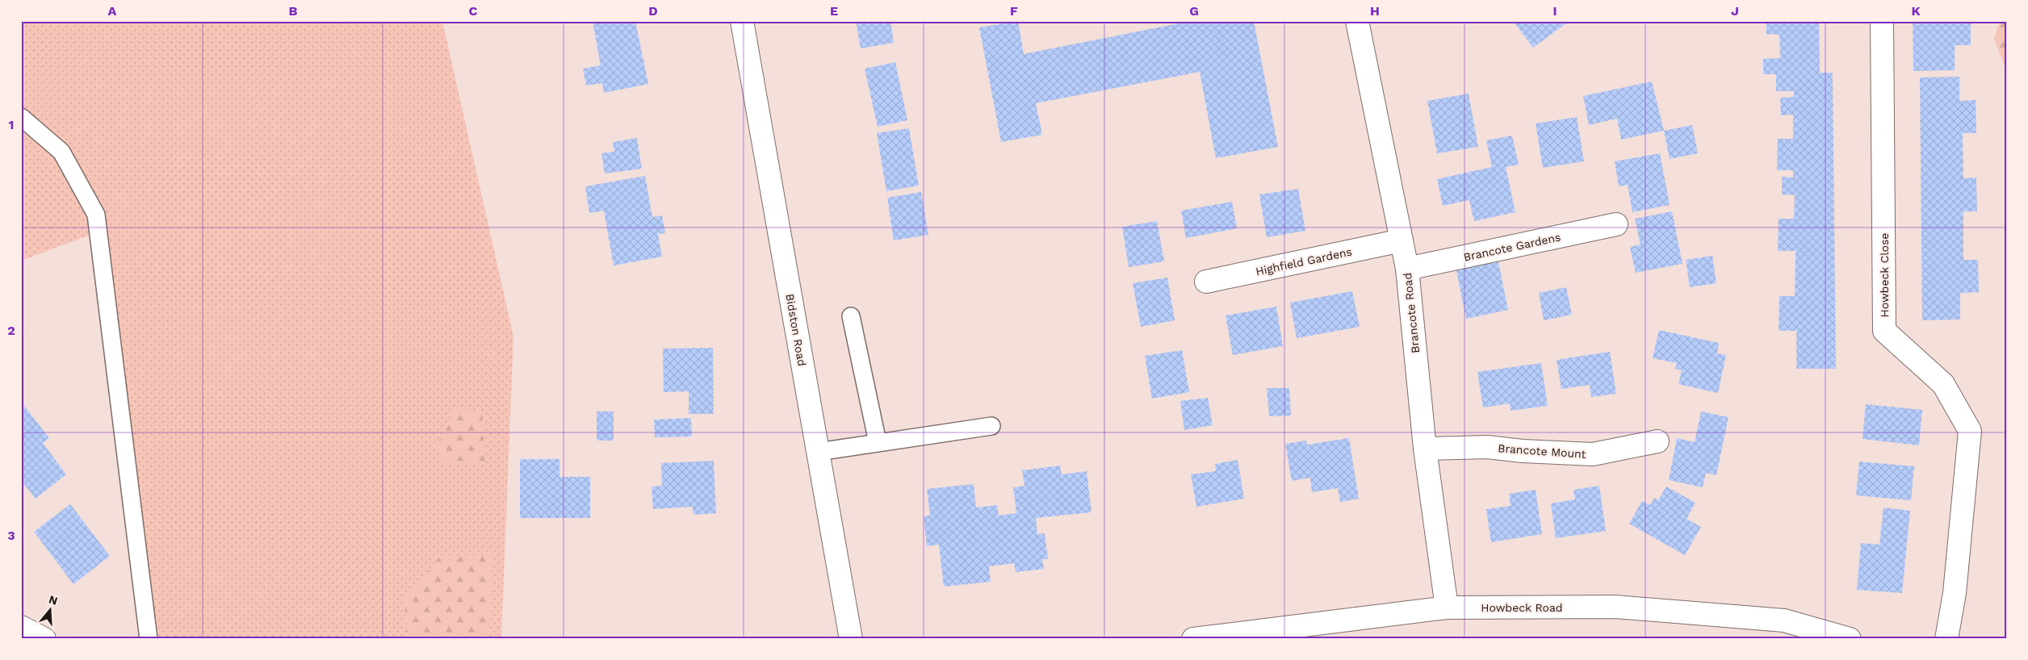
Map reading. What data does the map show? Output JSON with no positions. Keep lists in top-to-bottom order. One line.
{"streets":{"street":["Brancote Gardens","Highfield Gardens","Howbeck Close","Brancote Road","Bidston Road","Brancote Mount","Howbeck Road"]},"crossings":[["Brancote Gardens","Brancote Road"],["Highfield Gardens","Brancote Road"],["Brancote Road","Brancote Mount"],["Brancote Road","Howbeck Road"]],"north":"top","grid":{"columns":["A","B","C","D","E","F","G","H","I","J","K"],"rows":["1","2","3"]}}
